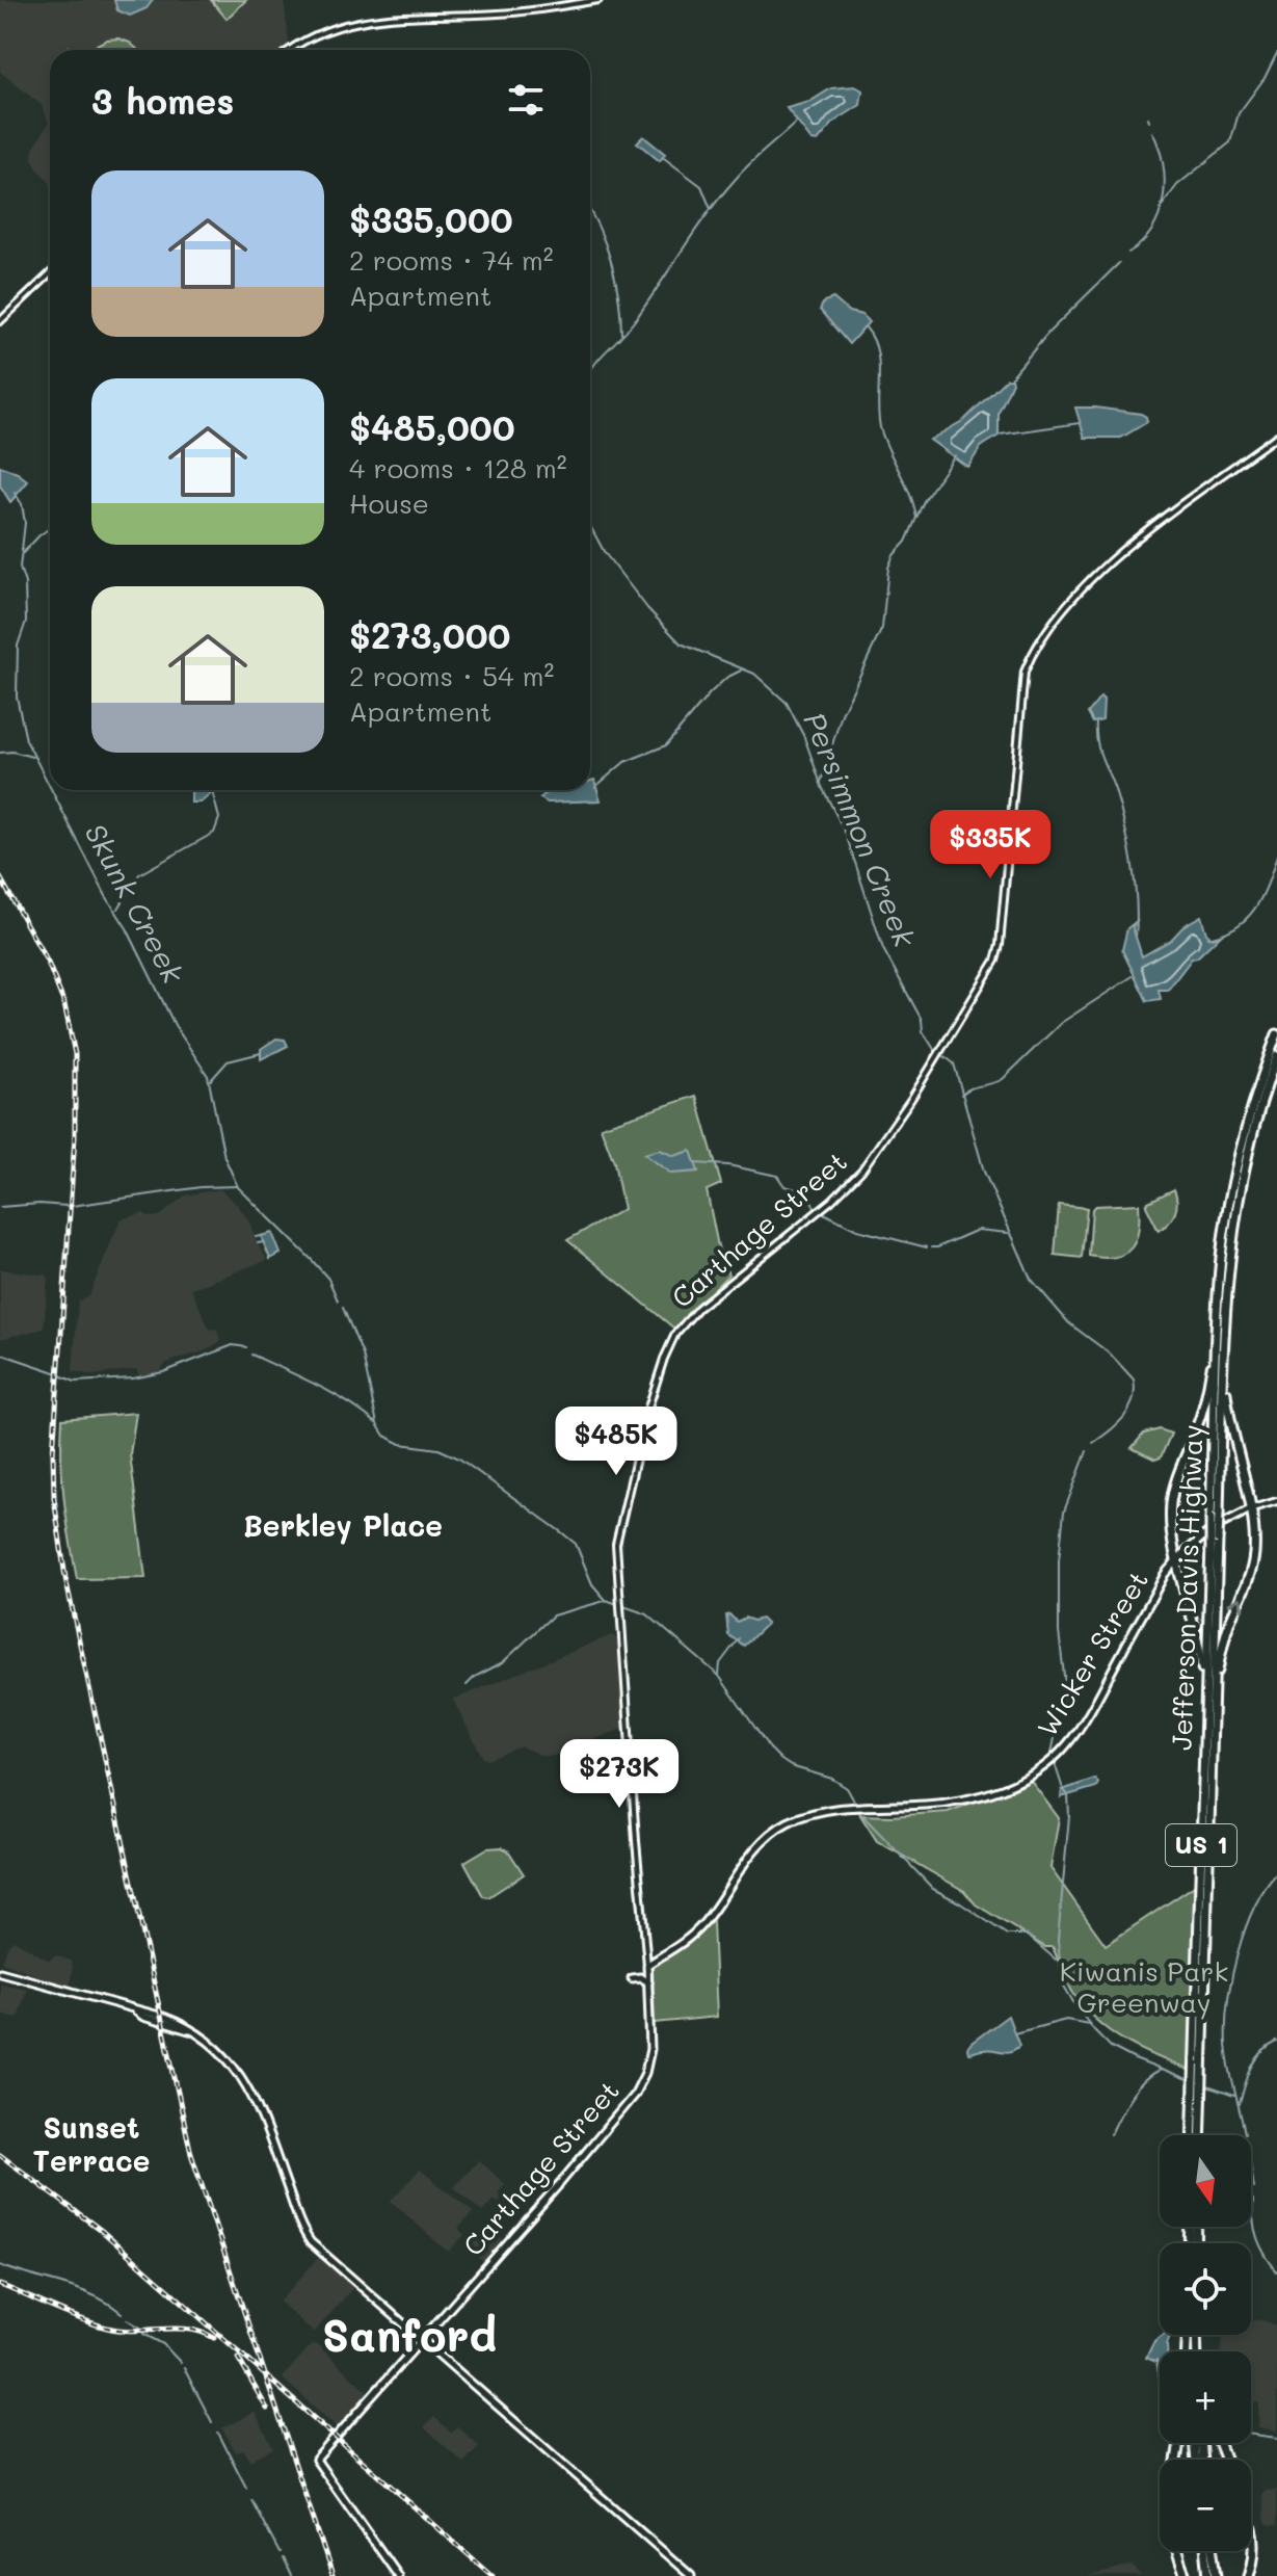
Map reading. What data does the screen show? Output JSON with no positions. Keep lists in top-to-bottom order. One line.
{"streets":{"highway":["Jefferson Davis Highway","US 1"],"main road":["Carthage Street","Wicker Street"]},"crossings":[["Carthage Street","Wicker Street"]],"districts":["Berkley Place","Sunset Terrace","Sanford"],"water":["Persimmon Creek","Skunk Creek"],"parks":["Kiwanis Park Greenway"],"north":"bottom","page":{"heading":"3 homes","list":[{"name":"$335,000","note":"2 rooms · 74 m² · Apartment"},{"name":"$485,000","note":"4 rooms · 128 m² · House"},{"name":"$273,000","note":"2 rooms · 54 m² · Apartment"}],"price":["$335K","$485K","$273K"],"map_buttons":["+","−"]}}
